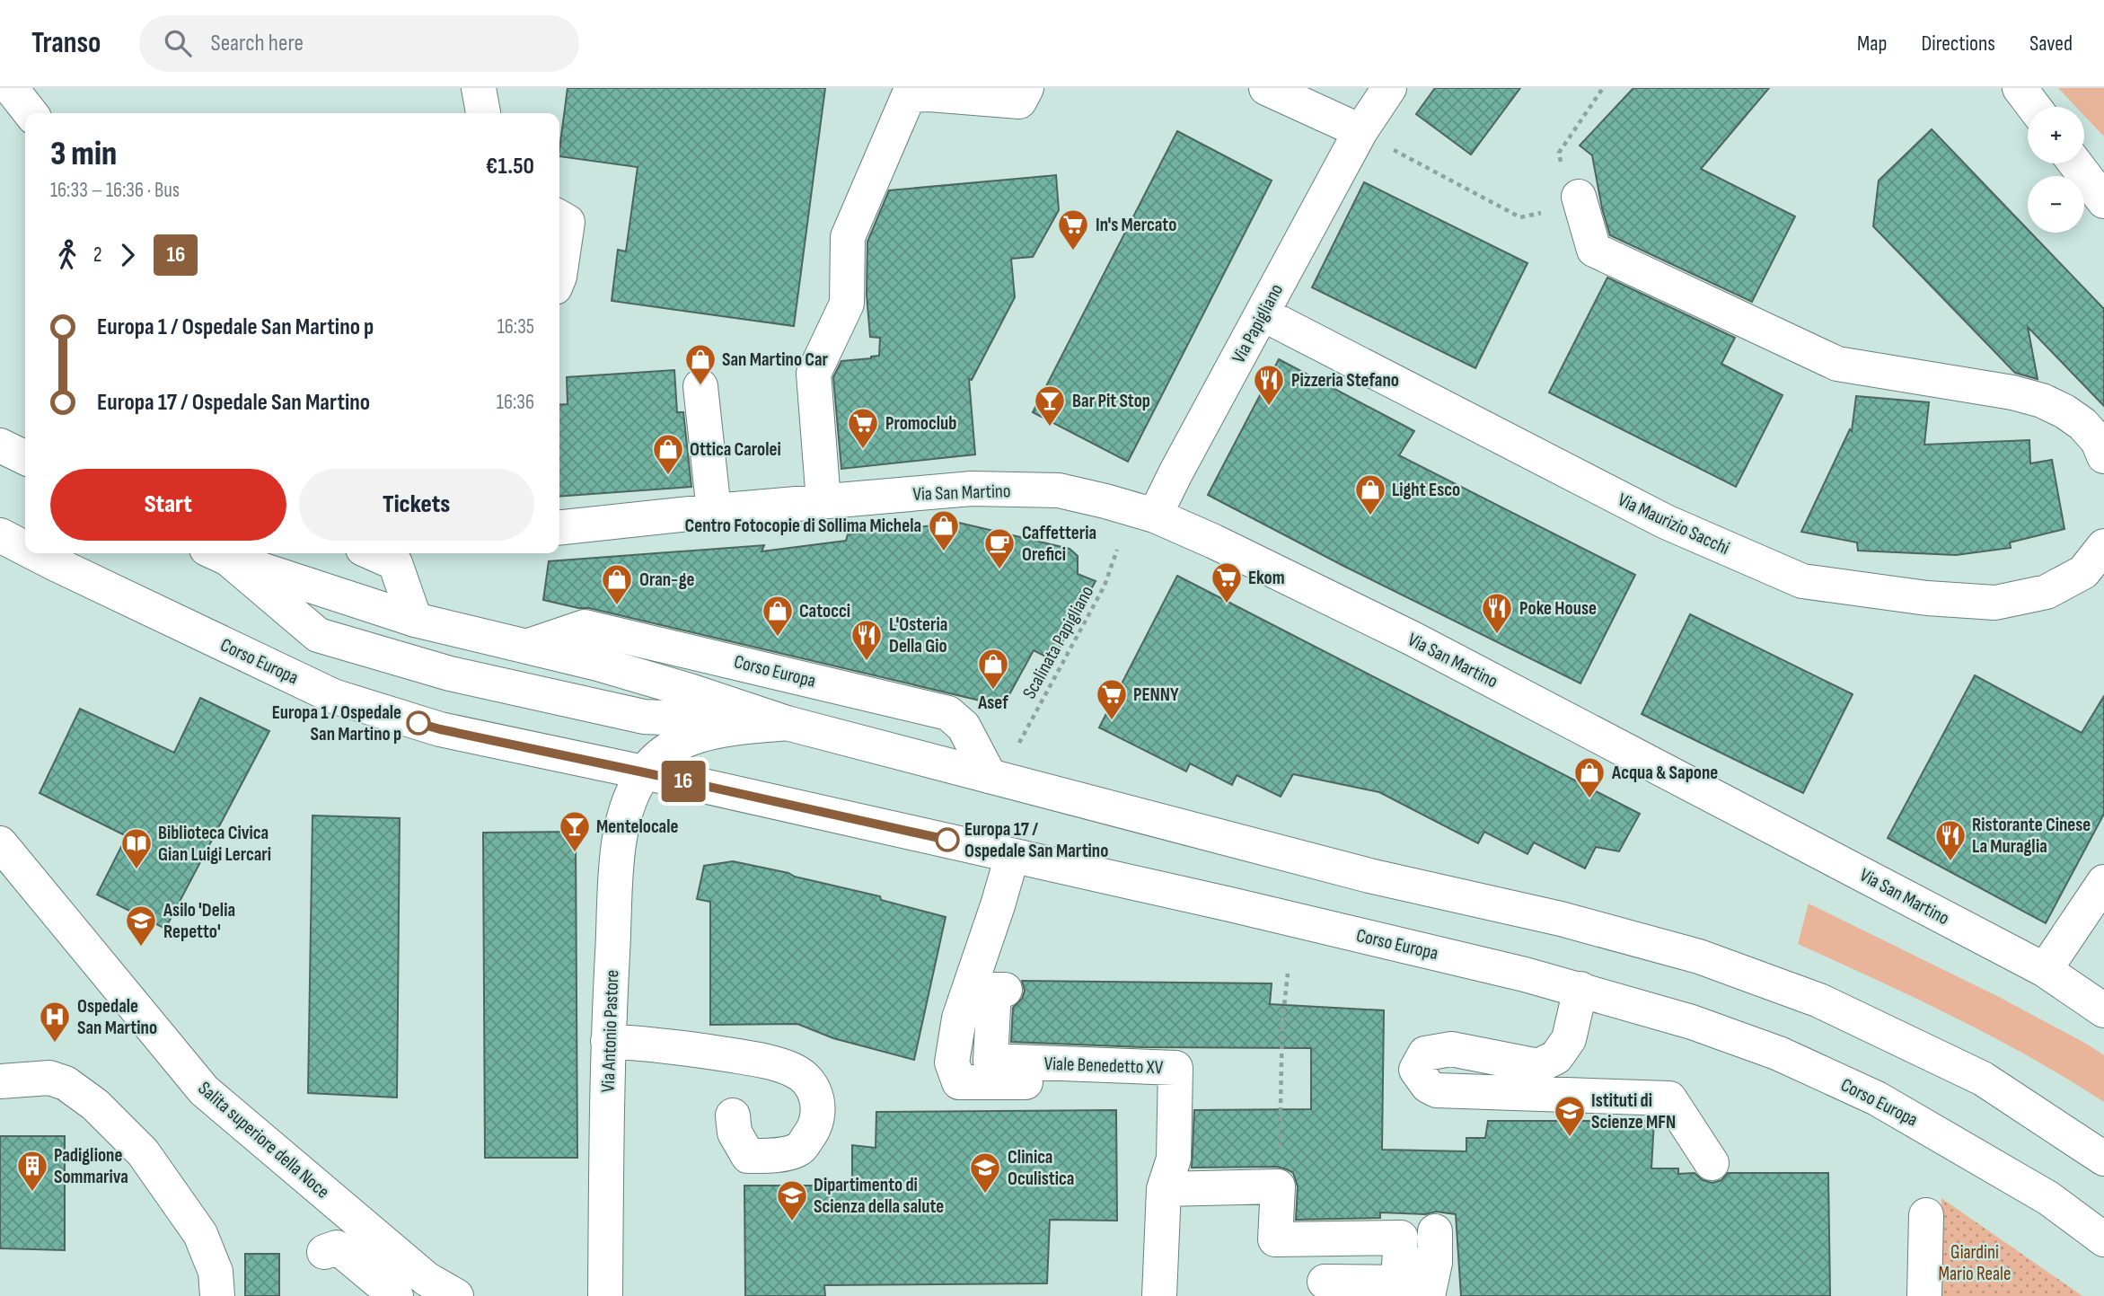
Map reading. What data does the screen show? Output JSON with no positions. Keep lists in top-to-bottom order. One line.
{"streets":{"street":["Via Papigliano","Via San Martino","Via Maurizio Sacchi","Corso Europa","Via Antonio Pastore","Viale Benedetto XV","Salita superiore della Noce"],"path":["Scalinata Papigliano"]},"crossings":[["Via Papigliano","Via San Martino"],["Via Papigliano","Via Maurizio Sacchi"],["Corso Europa","Via Antonio Pastore"]],"parks":["Giardini Mario Reale"],"places":{"supermarket":["In's Mercato","Promoclub","Ekom","PENNY"],"shop":["San Martino Car","Ottica Carolei","Light Esco","Centro Fotocopie di Sollima Michela","Oran-ge","Catocci","Asef","Acqua & Sapone"],"restaurant":["Pizzeria Stefano","Poke House","L'Osteria Della Gio","Ristorante Cinese La Muraglia"],"bar":["Bar Pit Stop","Mentelocale"],"cafe":["Caffetteria Orefici"],"other":["Europa 1 / Ospedale San Martino p","Europa 17 / Ospedale San Martino"],"library":["Biblioteca Civica Gian Luigi Lercari"],"school or university":["Asilo 'Delia Repetto'","Istituti di Scienze MFN","Clinica Oculistica","Dipartimento di Scienza della salute"],"hospital":["Ospedale San Martino"],"building":["Padiglione Sommariva"]},"lines":["bus line 16"],"page":{"header":"Transo","search":"Search here","nav":["Map","Directions","Saved"],"on_map":"16","map_buttons":["+","−"],"heading":["3 min","16:33 – 16:36 · Bus","€1.50"],"legs":["2","16"],"list":[{"name":"Europa 1 / Ospedale San Martino p","value":"16:35"},{"name":"Europa 17 / Ospedale San Martino","value":"16:36"}],"buttons":["Start","Tickets"]}}
